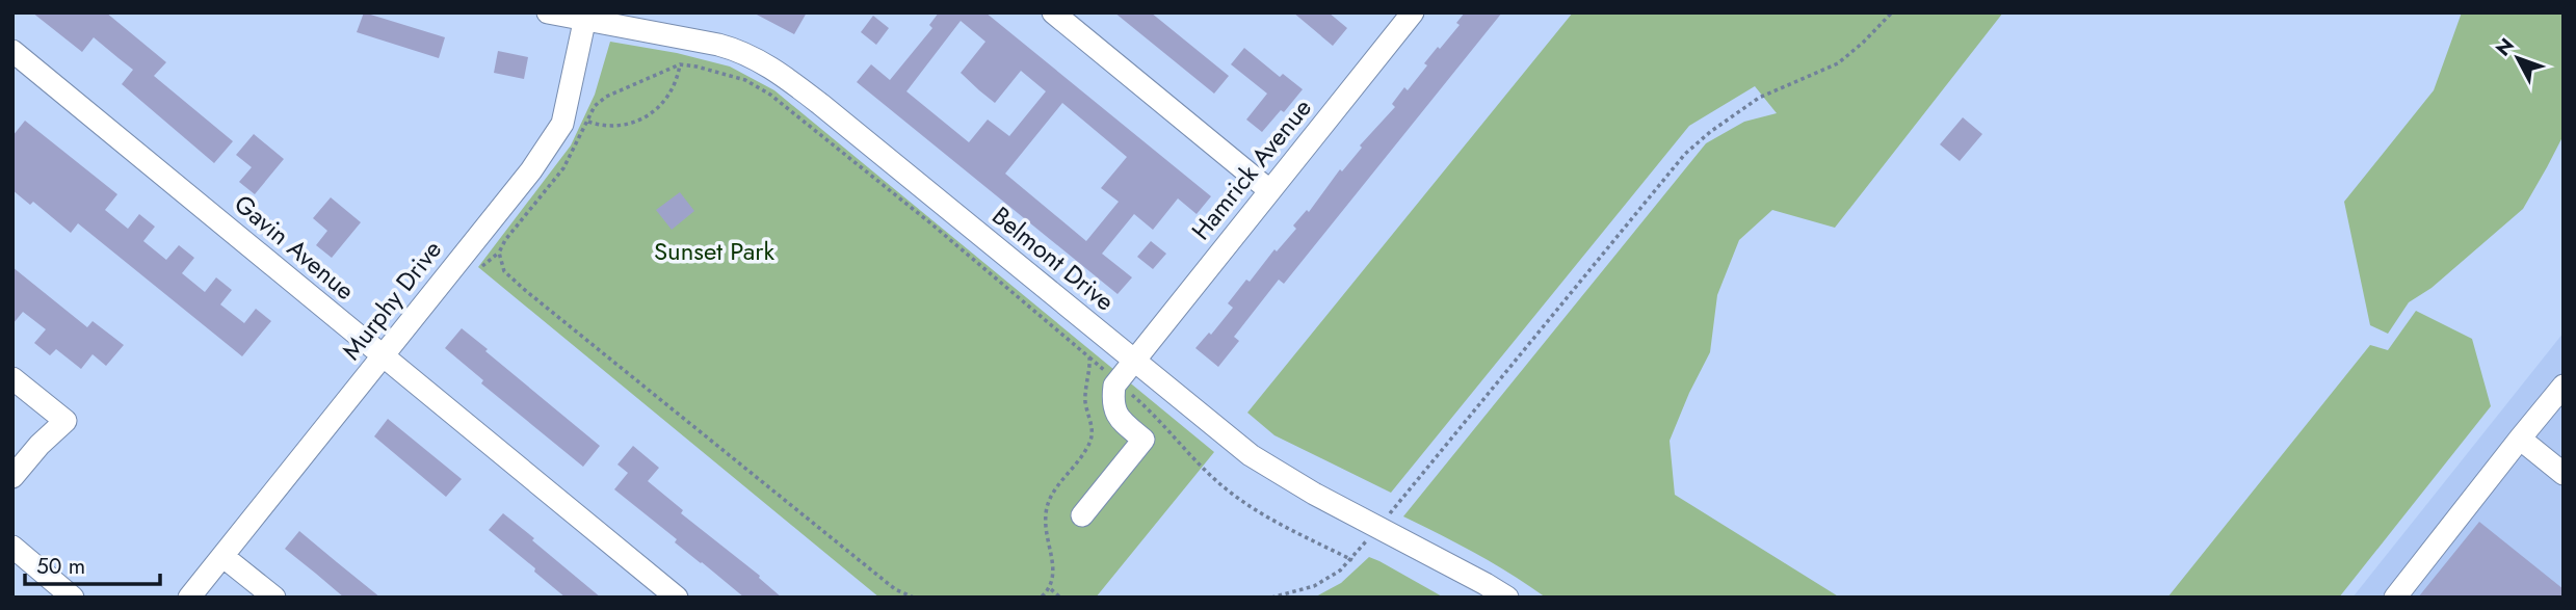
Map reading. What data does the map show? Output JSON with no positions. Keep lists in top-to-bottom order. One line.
{"streets":{"street":["Hamrick Avenue","Gavin Avenue","Belmont Drive","Murphy Drive"]},"crossings":[["Hamrick Avenue","Belmont Drive"],["Gavin Avenue","Murphy Drive"],["Belmont Drive","Murphy Drive"]],"parks":["Sunset Park"],"scale_bar":"50 m","north":"top left"}
